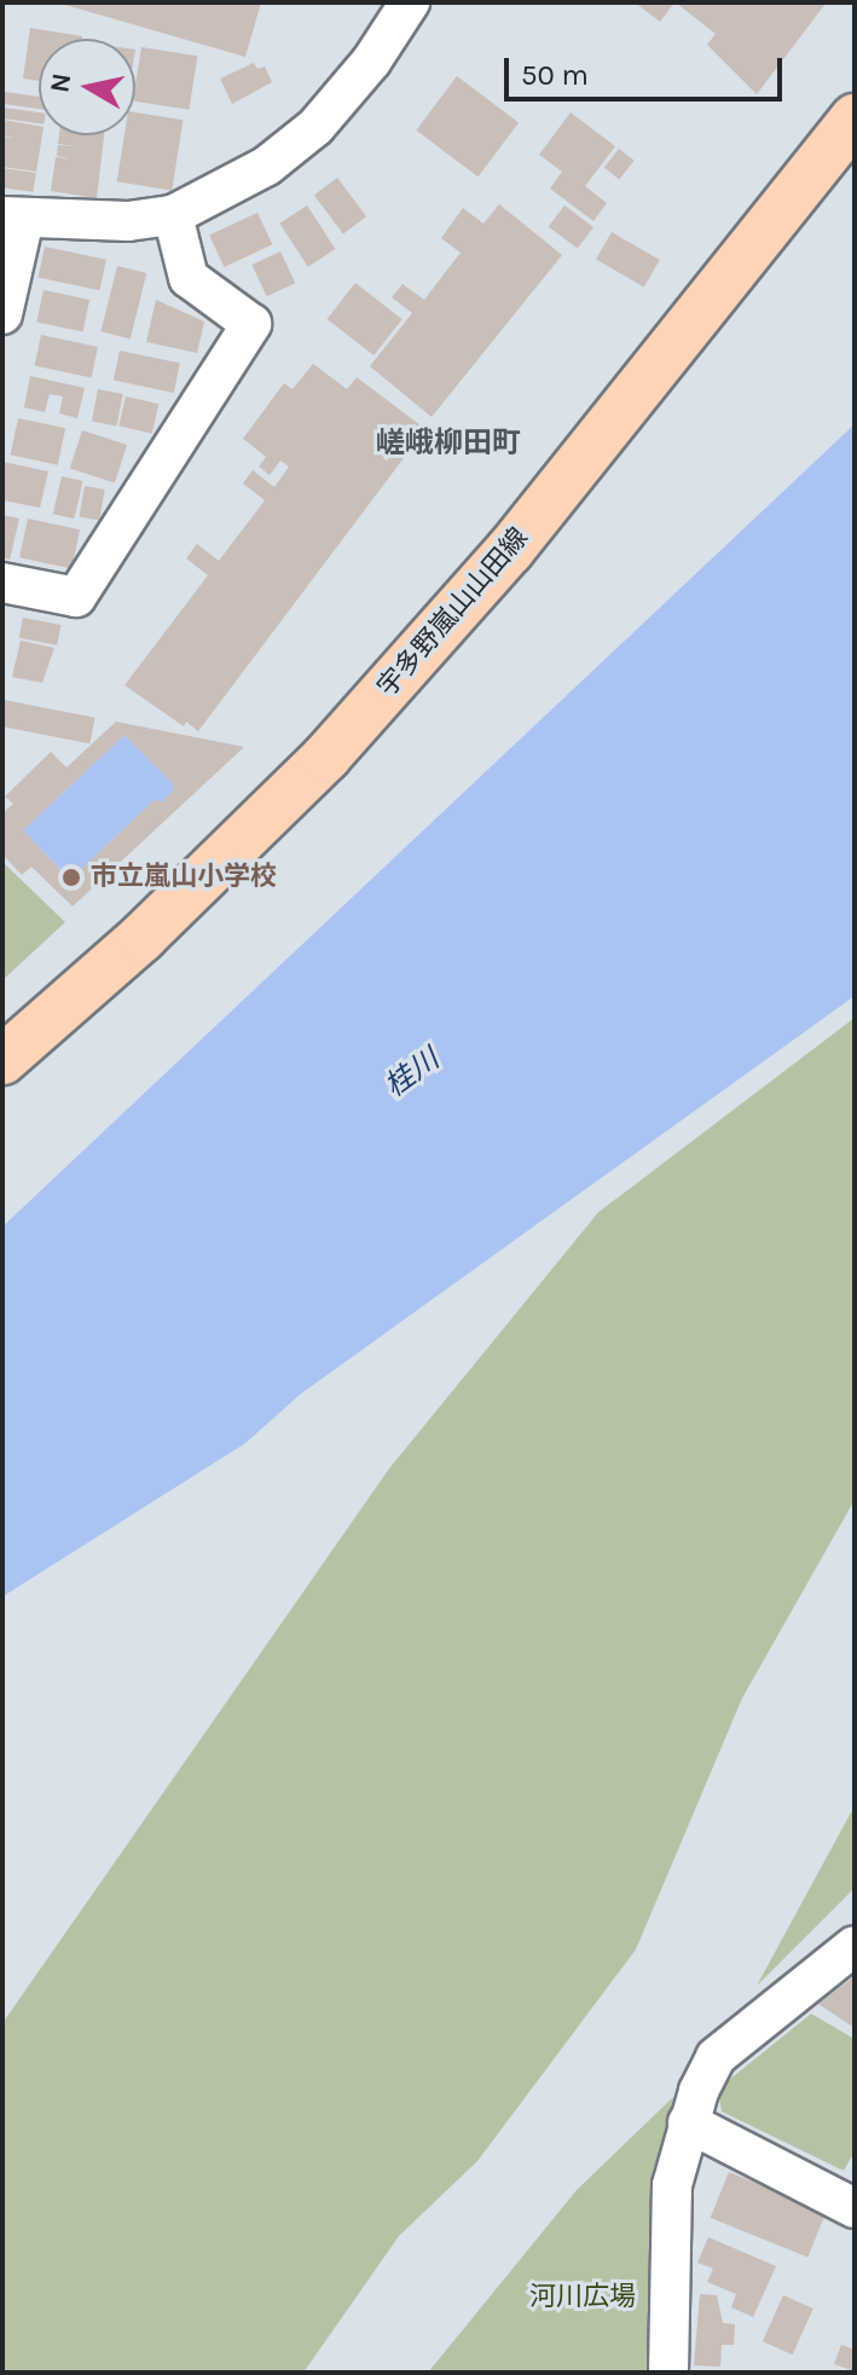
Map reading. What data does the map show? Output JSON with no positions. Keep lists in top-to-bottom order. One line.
{"streets":{"main road":["宇多野嵐山山田線"]},"districts":["嵯峨柳田町"],"water":["桂川"],"parks":["河川広場"],"places":["市立嵐山小学校"],"scale_bar":"50 m","north":"left"}
